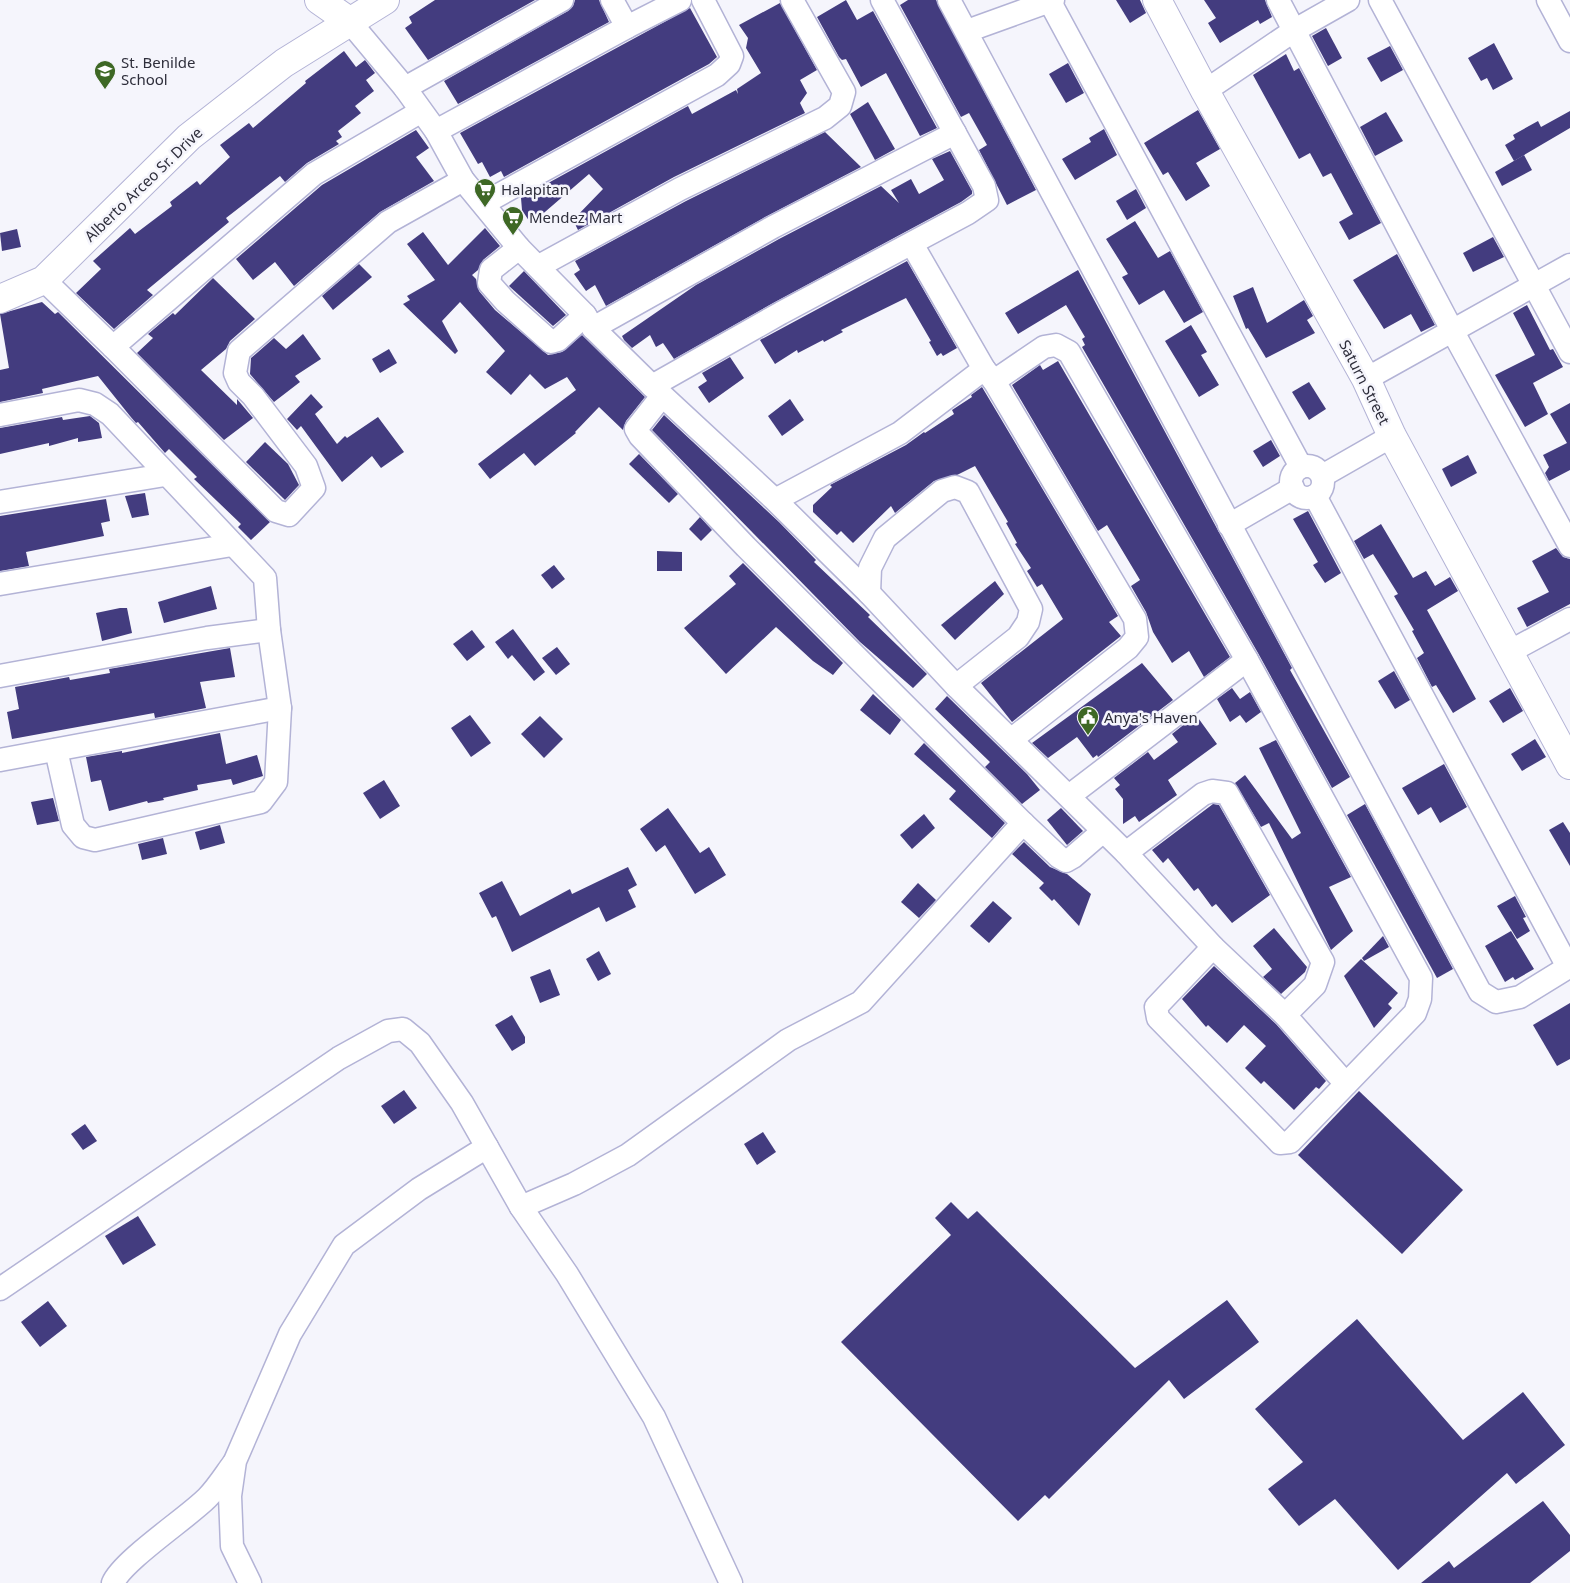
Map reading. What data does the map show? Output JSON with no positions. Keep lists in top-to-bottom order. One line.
{"streets":{"street":["Alberto Arceo Sr. Drive","Saturn Street"]},"places":{"school or university":["St. Benilde School"],"supermarket":["Halapitan","Mendez Mart"],"public building":["Anya's Haven"]}}
